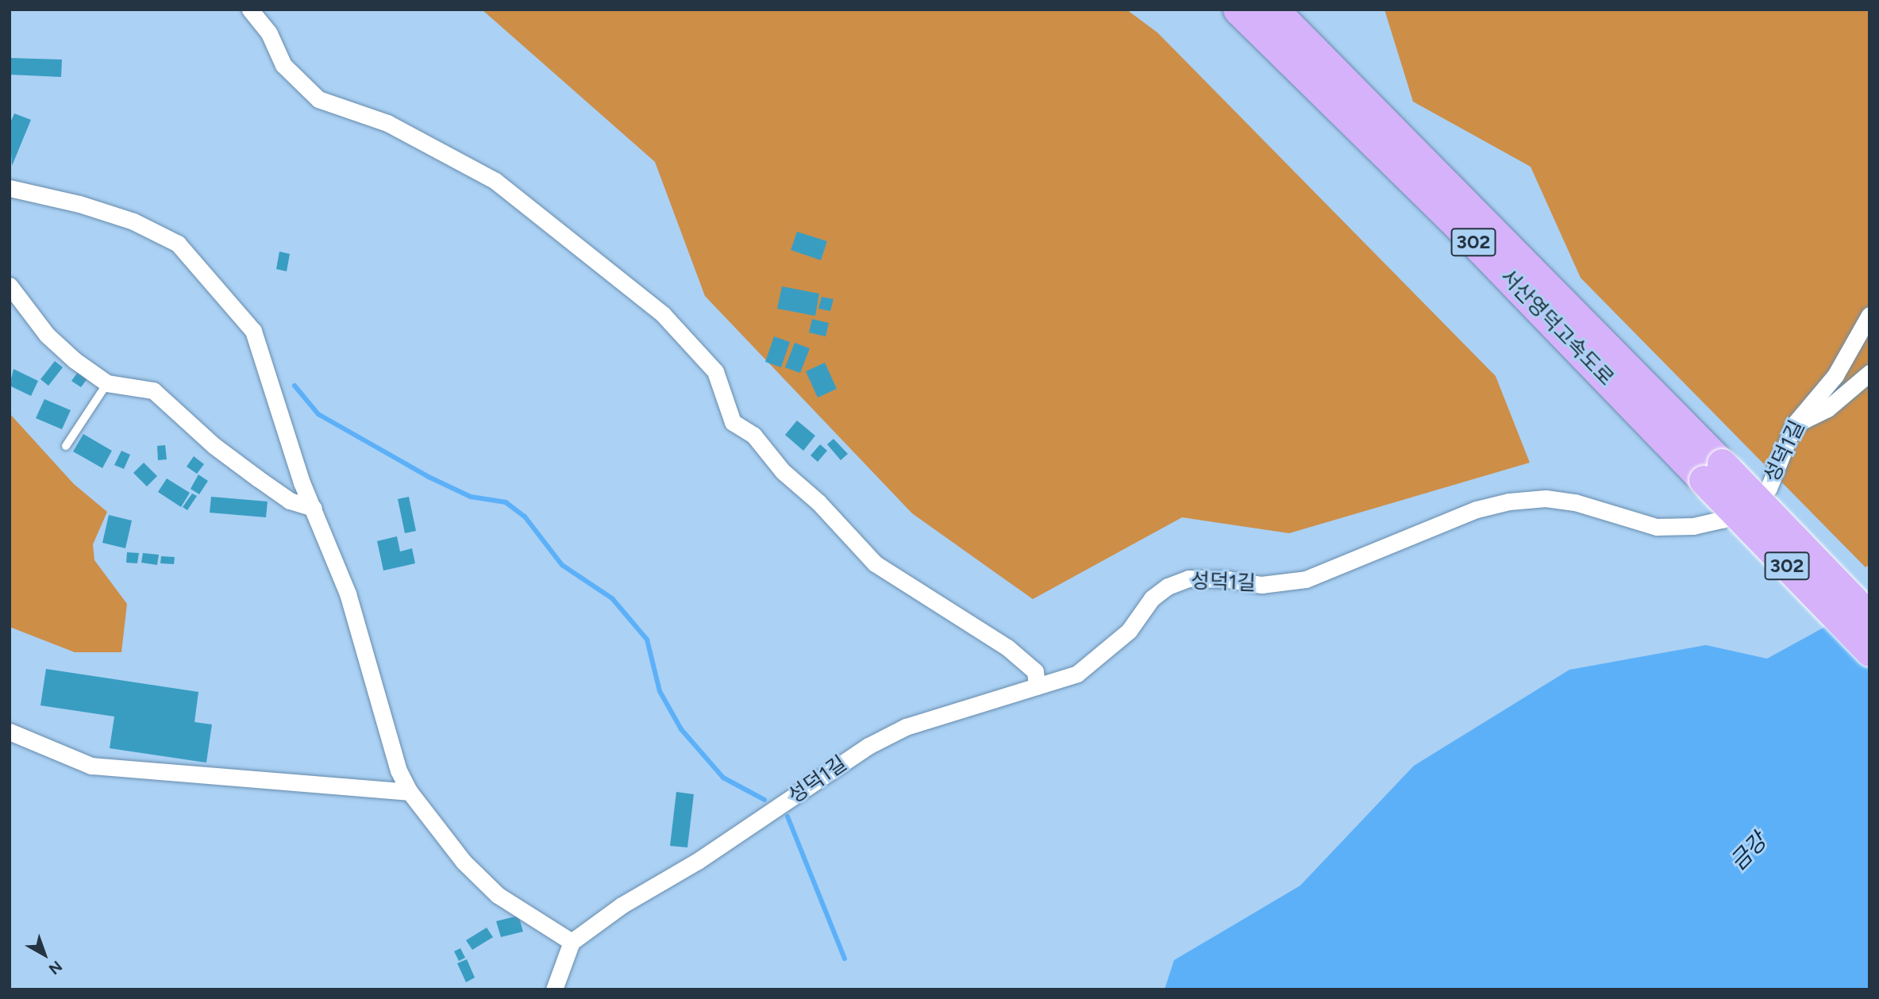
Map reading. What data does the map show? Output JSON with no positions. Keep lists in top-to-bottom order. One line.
{"streets":{"highway":["302","서산영덕고속도로"],"street":["성덕1길"]},"water":["금강"],"north":"bottom right"}
